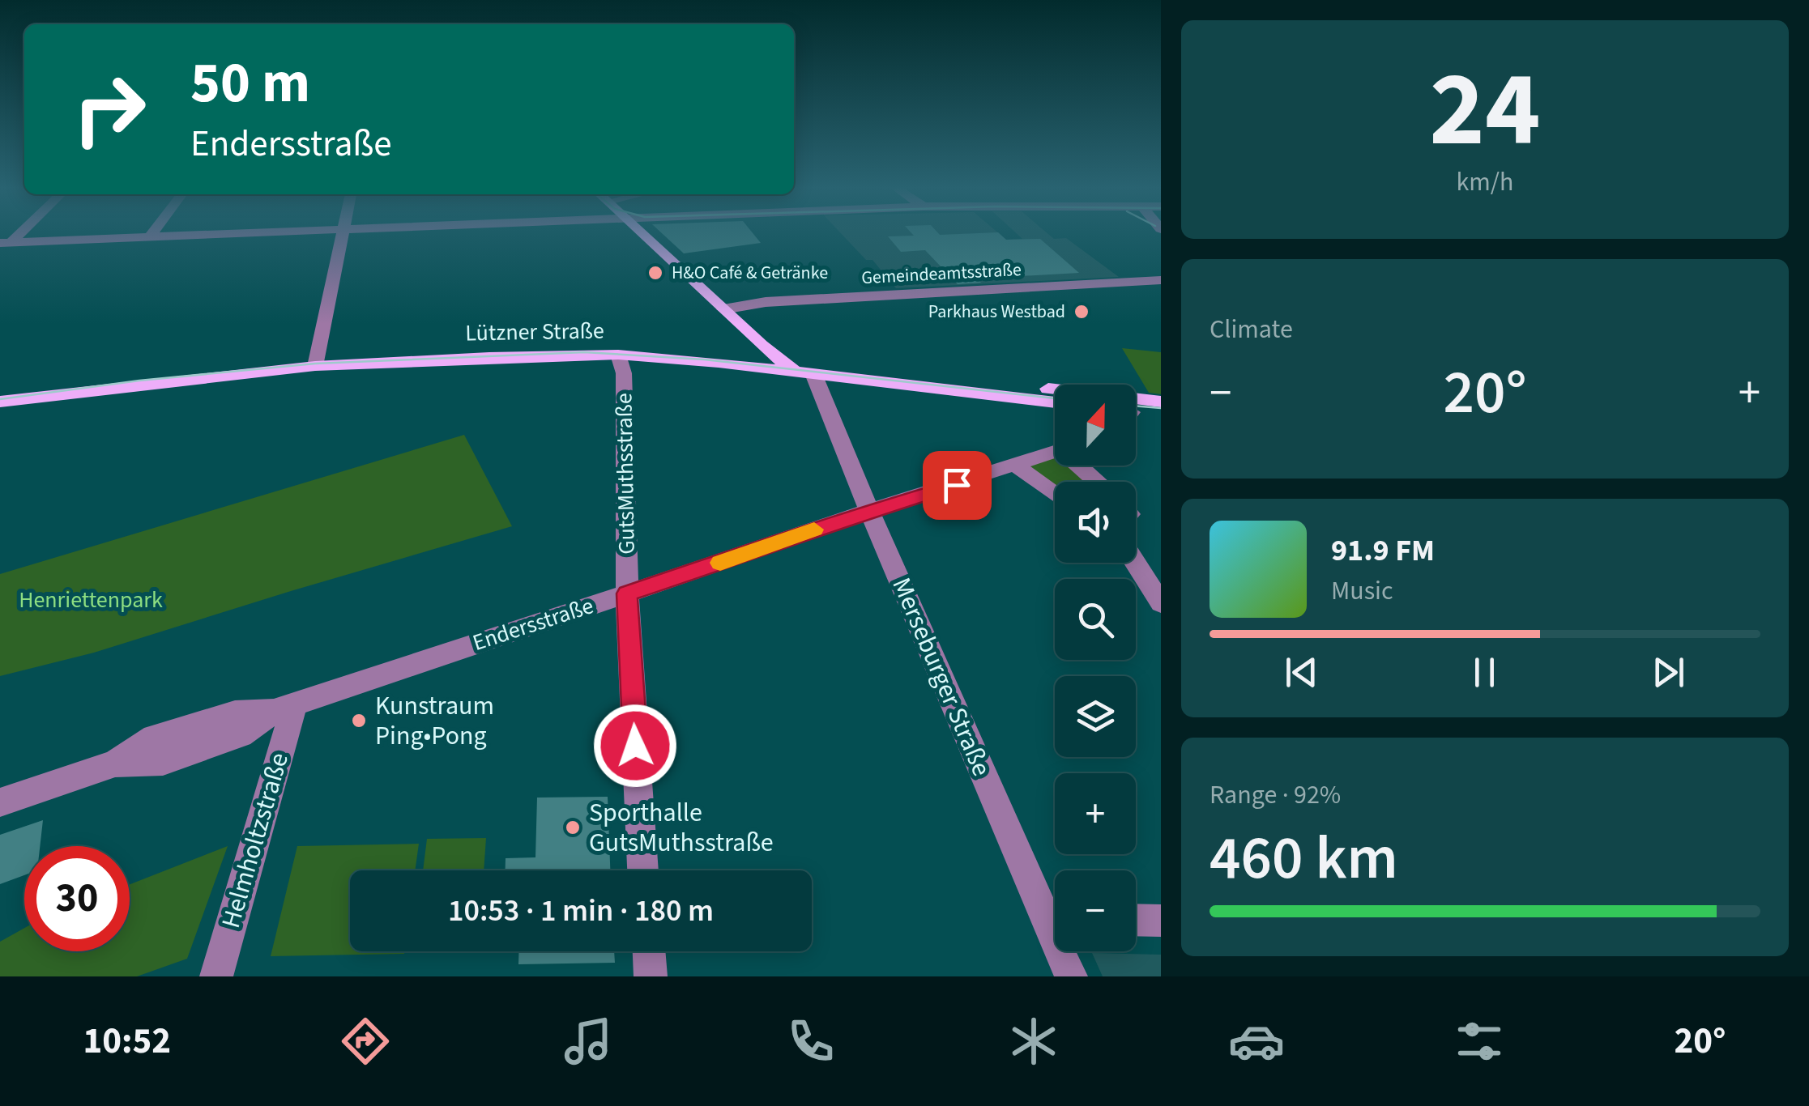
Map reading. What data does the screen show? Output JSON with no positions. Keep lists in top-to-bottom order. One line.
{"streets":{"main road":["Lützner Straße","Merseburger Straße"],"street":["Gemeindeamtsstraße","GutsMuthsstraße","Endersstraße","Helmholtzstraße"]},"crossings":[["Gemeindeamtsstraße","Merseburger Straße"],["Lützner Straße","GutsMuthsstraße"],["Lützner Straße","Merseburger Straße"],["GutsMuthsstraße","Endersstraße"],["Endersstraße","Merseburger Straße"],["Endersstraße","Helmholtzstraße"]],"parks":["Henriettenpark"],"places":["H&O Café & Getränke","Parkhaus Westbad","Kunstraum Ping•Pong","Sporthalle GutsMuthsstraße"],"north":"top","page":{"tile":[["24","km/h"],"Climate",["Range · 92%","460 km"]],"turn":["50 m","Endersstraße"],"heat":["−","20°","+"],"map_buttons":["+","−"],"song":["91.9 FM","Music"],"limit":"30","trip":"10:53 · 1 min · 180 m","tabs":["10:52","20°"]}}
